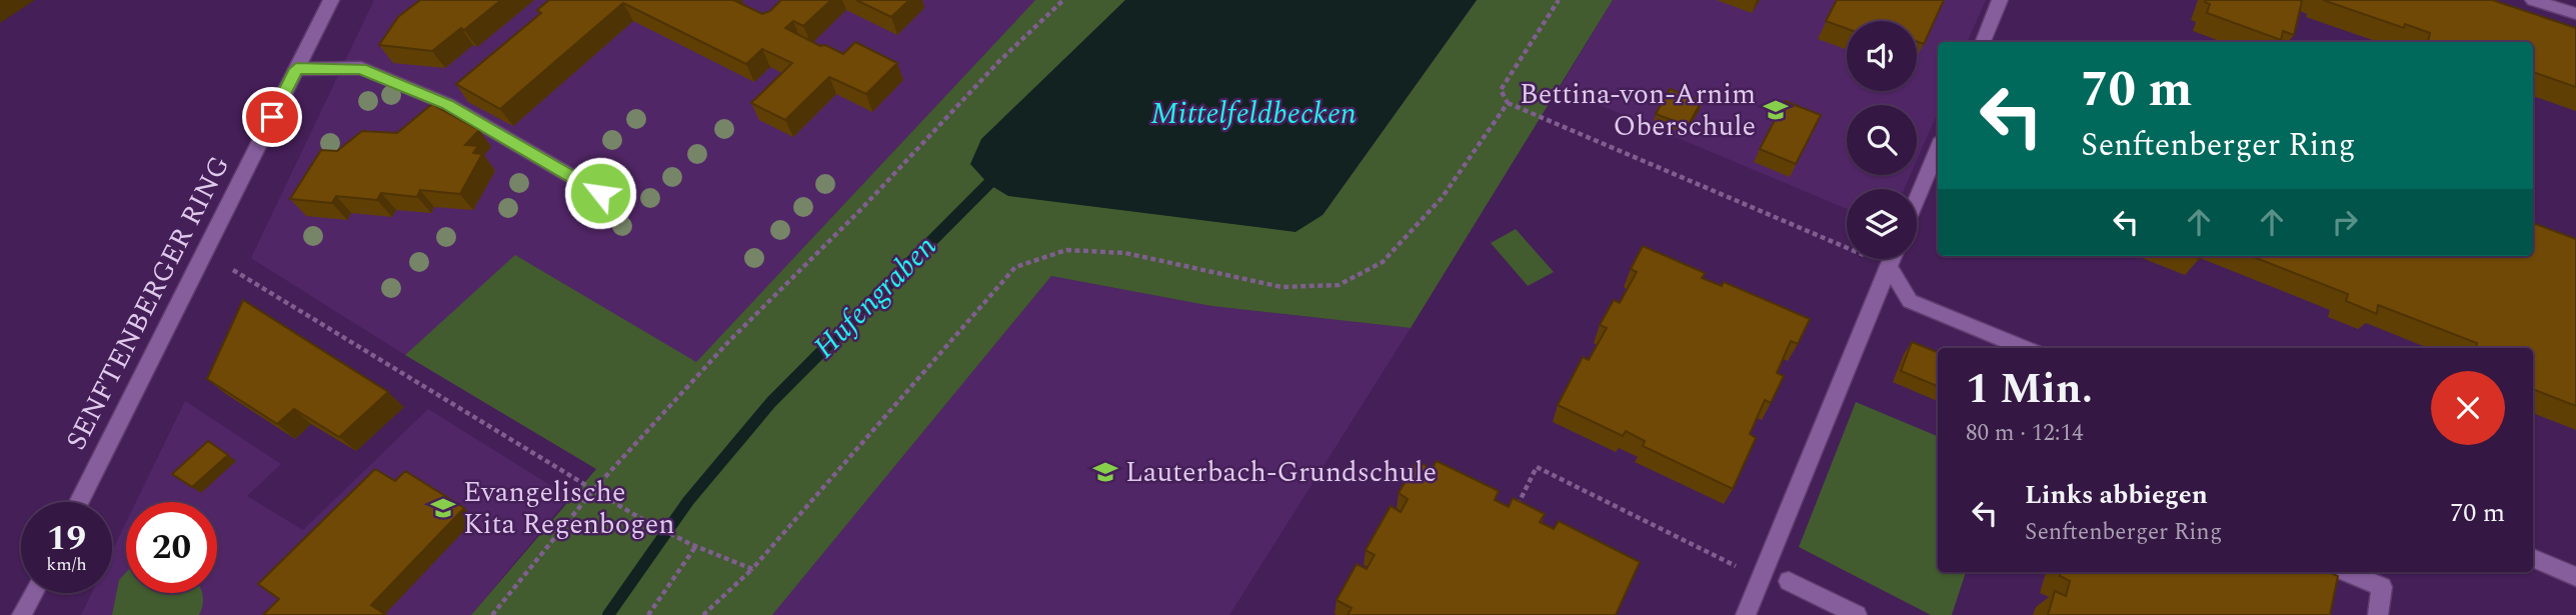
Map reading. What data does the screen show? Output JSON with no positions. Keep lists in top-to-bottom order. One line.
{"streets":{"street":["SENFTENBERGER RING"]},"water":["Mittelfeldbecken","Hufengraben"],"places":{"school or university":["Bettina-von-Arnim Oberschule","Lauterbach-Grundschule","Evangelische Kita Regenbogen"]},"page":{"turn":["70 m","Senftenberger Ring"],"heading":["1 Min.","80 m · 12:14"],"list":[{"name":"Links abbiegen","note":"Senftenberger Ring","value":"70 m"}],"speed":"19 km/h","limit":"20"}}
